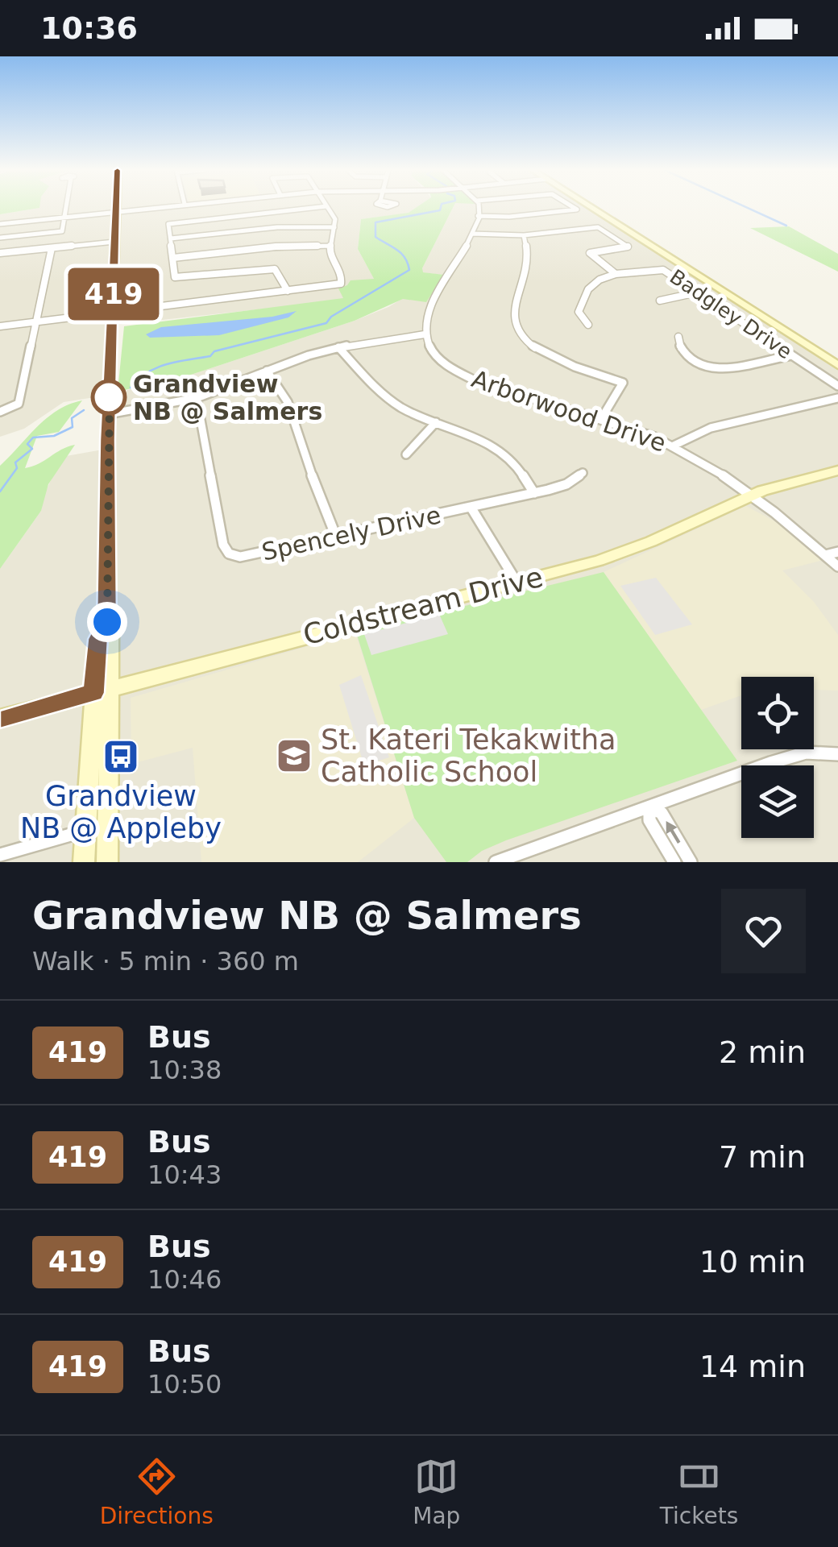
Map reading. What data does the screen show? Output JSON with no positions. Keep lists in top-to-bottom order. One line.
{"streets":{"street":["Badgley Drive","Arborwood Drive","Spencely Drive","Coldstream Drive"]},"crossings":[["Arborwood Drive","Coldstream Drive"]],"places":{"other":["Grandview NB @ Salmers"],"school or university":["St. Kateri Tekakwitha Catholic School"],"bus stop":["Grandview NB @ Appleby"]},"lines":["bus line 419"],"page":{"status":"10:36","on_map":"419","heading":["Grandview NB @ Salmers","Walk · 5 min · 360 m"],"list":[{"mark":"419","name":"Bus","note":"10:38","value":"2 min"},{"mark":"419","name":"Bus","note":"10:43","value":"7 min"},{"mark":"419","name":"Bus","note":"10:46","value":"10 min"},{"mark":"419","name":"Bus","note":"10:50","value":"14 min"}],"tabs":["Directions","Map","Tickets"]}}
